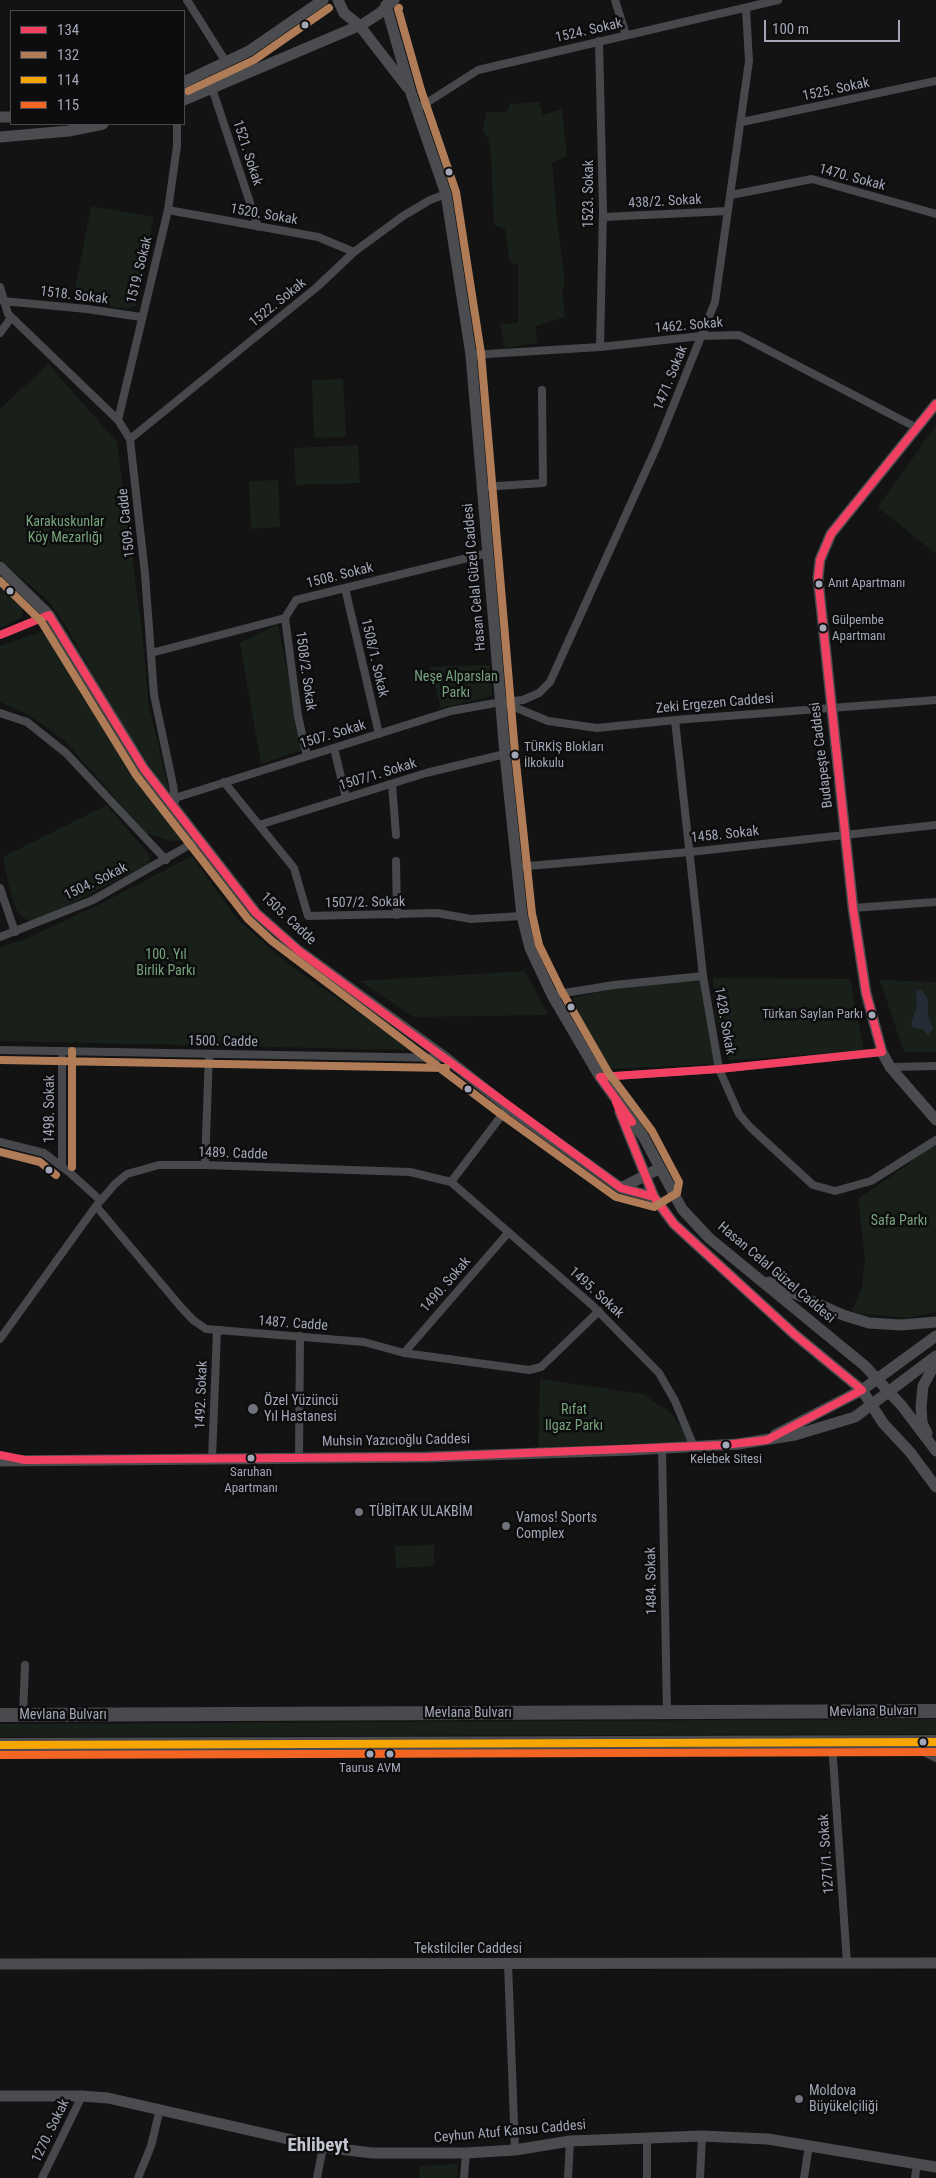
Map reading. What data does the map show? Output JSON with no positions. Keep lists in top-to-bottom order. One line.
{"streets":{"highway":["Mevlana Bulvarı"],"main road":["Hasan Celal Güzel Caddesi","Budapeşte Caddesi","1505. Cadde","Muhsin Yazıcıoğlu Caddesi","Tekstilciler Caddesi","Ceyhun Atuf Kansu Caddesi"],"street":["1524. Sokak","1525. Sokak","1521. Sokak","1470. Sokak","1523. Sokak","438/2. Sokak","1520. Sokak","1519. Sokak","1518. Sokak","1522. Sokak","1462. Sokak","1471. Sokak","1509. Cadde","1508. Sokak","1508/1. Sokak","1508/2. Sokak","Zeki Ergezen Caddesi","1507. Sokak","1507/1. Sokak","1458. Sokak","1504. Sokak","1507/2. Sokak","1428. Sokak","1500. Cadde","1498. Sokak","1489. Cadde","1490. Sokak","1495. Sokak","1487. Cadde","1492. Sokak","1484. Sokak","1271/1. Sokak","1270. Sokak"]},"crossings":[["1524. Sokak","1523. Sokak"],["1524. Sokak","1471. Sokak"],["1524. Sokak","Hasan Celal Güzel Caddesi"],["1525. Sokak","1471. Sokak"],["1521. Sokak","1520. Sokak"],["1470. Sokak","1471. Sokak"],["1523. Sokak","438/2. Sokak"],["1523. Sokak","1462. Sokak"],["438/2. Sokak","1471. Sokak"],["1520. Sokak","1519. Sokak"],["1520. Sokak","1522. Sokak"],["1519. Sokak","1518. Sokak"],["1519. Sokak","1509. Cadde"],["1518. Sokak","1509. Cadde"],["1522. Sokak","1509. Cadde"],["1522. Sokak","Hasan Celal Güzel Caddesi"],["1462. Sokak","1471. Sokak"],["1462. Sokak","Hasan Celal Güzel Caddesi"],["1462. Sokak","Budapeşte Caddesi"],["1471. Sokak","Hasan Celal Güzel Caddesi"],["1471. Sokak","Zeki Ergezen Caddesi"],["1471. Sokak","1507. Sokak"],["1509. Cadde","1507. Sokak"],["1509. Cadde","1505. Cadde"],["1508. Sokak","Hasan Celal Güzel Caddesi"],["1508. Sokak","1508/1. Sokak"],["1508. Sokak","1508/2. Sokak"],["Hasan Celal Güzel Caddesi","Zeki Ergezen Caddesi"],["Hasan Celal Güzel Caddesi","1507. Sokak"],["Hasan Celal Güzel Caddesi","1507/1. Sokak"],["Hasan Celal Güzel Caddesi","1458. Sokak"],["Hasan Celal Güzel Caddesi","1507/2. Sokak"],["Hasan Celal Güzel Caddesi","1505. Cadde"],["Hasan Celal Güzel Caddesi","Muhsin Yazıcıoğlu Caddesi"],["1508/1. Sokak","1507. Sokak"],["1508/2. Sokak","1507. Sokak"],["Zeki Ergezen Caddesi","1507. Sokak"],["Zeki Ergezen Caddesi","Budapeşte Caddesi"],["Zeki Ergezen Caddesi","1428. Sokak"],["1507. Sokak","1507/2. Sokak"],["1507. Sokak","1505. Cadde"],["Budapeşte Caddesi","1458. Sokak"],["1507/1. Sokak","1507/2. Sokak"],["1458. Sokak","1428. Sokak"],["1504. Sokak","1505. Cadde"],["1505. Cadde","1500. Cadde"],["1500. Cadde","1498. Sokak"],["1498. Sokak","1487. Cadde"],["1489. Cadde","1495. Sokak"],["1489. Cadde","1487. Cadde"],["1490. Sokak","1495. Sokak"],["1490. Sokak","1487. Cadde"],["1495. Sokak","1487. Cadde"],["1495. Sokak","Muhsin Yazıcıoğlu Caddesi"],["1487. Cadde","1492. Sokak"],["1492. Sokak","Muhsin Yazıcıoğlu Caddesi"],["Muhsin Yazıcıoğlu Caddesi","1484. Sokak"],["1484. Sokak","Mevlana Bulvarı"],["1271/1. Sokak","Tekstilciler Caddesi"],["1270. Sokak","Ceyhun Atuf Kansu Caddesi"]],"districts":["Ehlibeyt"],"parks":["Karakuskunlar Köy Mezarlığı","Neşe Alparslan Parkı","100. Yıl Birlik Parkı","Safa Parkı","Rıfat Ilgaz Parkı"],"places":["Anıt Apartmanı","Gülpembe Apartmanı","TÜRKİŞ Blokları İlkokulu","Türkan Saylan Parkı","Özel Yüzüncü Yıl Hastanesi","Kelebek Sitesi","Saruhan Apartmanı","TÜBİTAK ULAKBİM","Vamos! Sports Complex","Taurus AVM","Moldova Büyükelçiliği"],"lines":["transit line 132","transit line 134","transit line 114","transit line 115"],"legend":["134","132","114","115"],"scale_bar":"100 m"}
